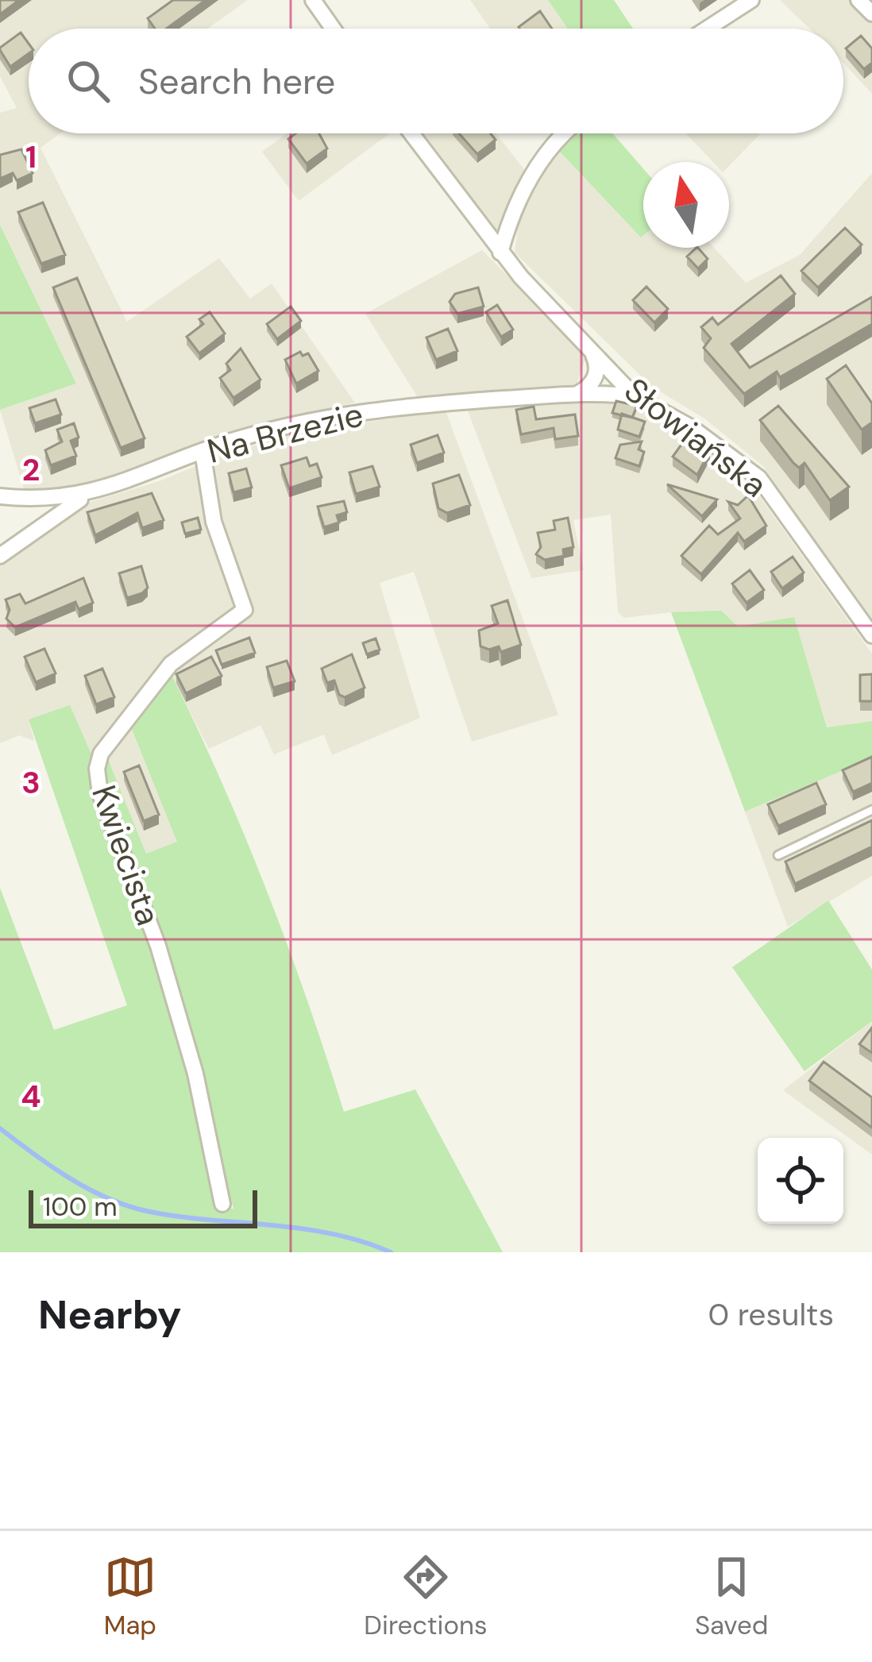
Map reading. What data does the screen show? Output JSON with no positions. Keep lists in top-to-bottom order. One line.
{"streets":{"street":["Na Brzezie","Słowiańska","Kwiecista"]},"crossings":[["Na Brzezie","Słowiańska"],["Na Brzezie","Kwiecista"]],"scale_bar":"100 m","north":"top","page":{"search":"Search here","scale":"100 m","heading":["Nearby","0 results"],"nav":["Map","Directions","Saved"]},"grid":{"rows":["1","2","3","4"]}}
